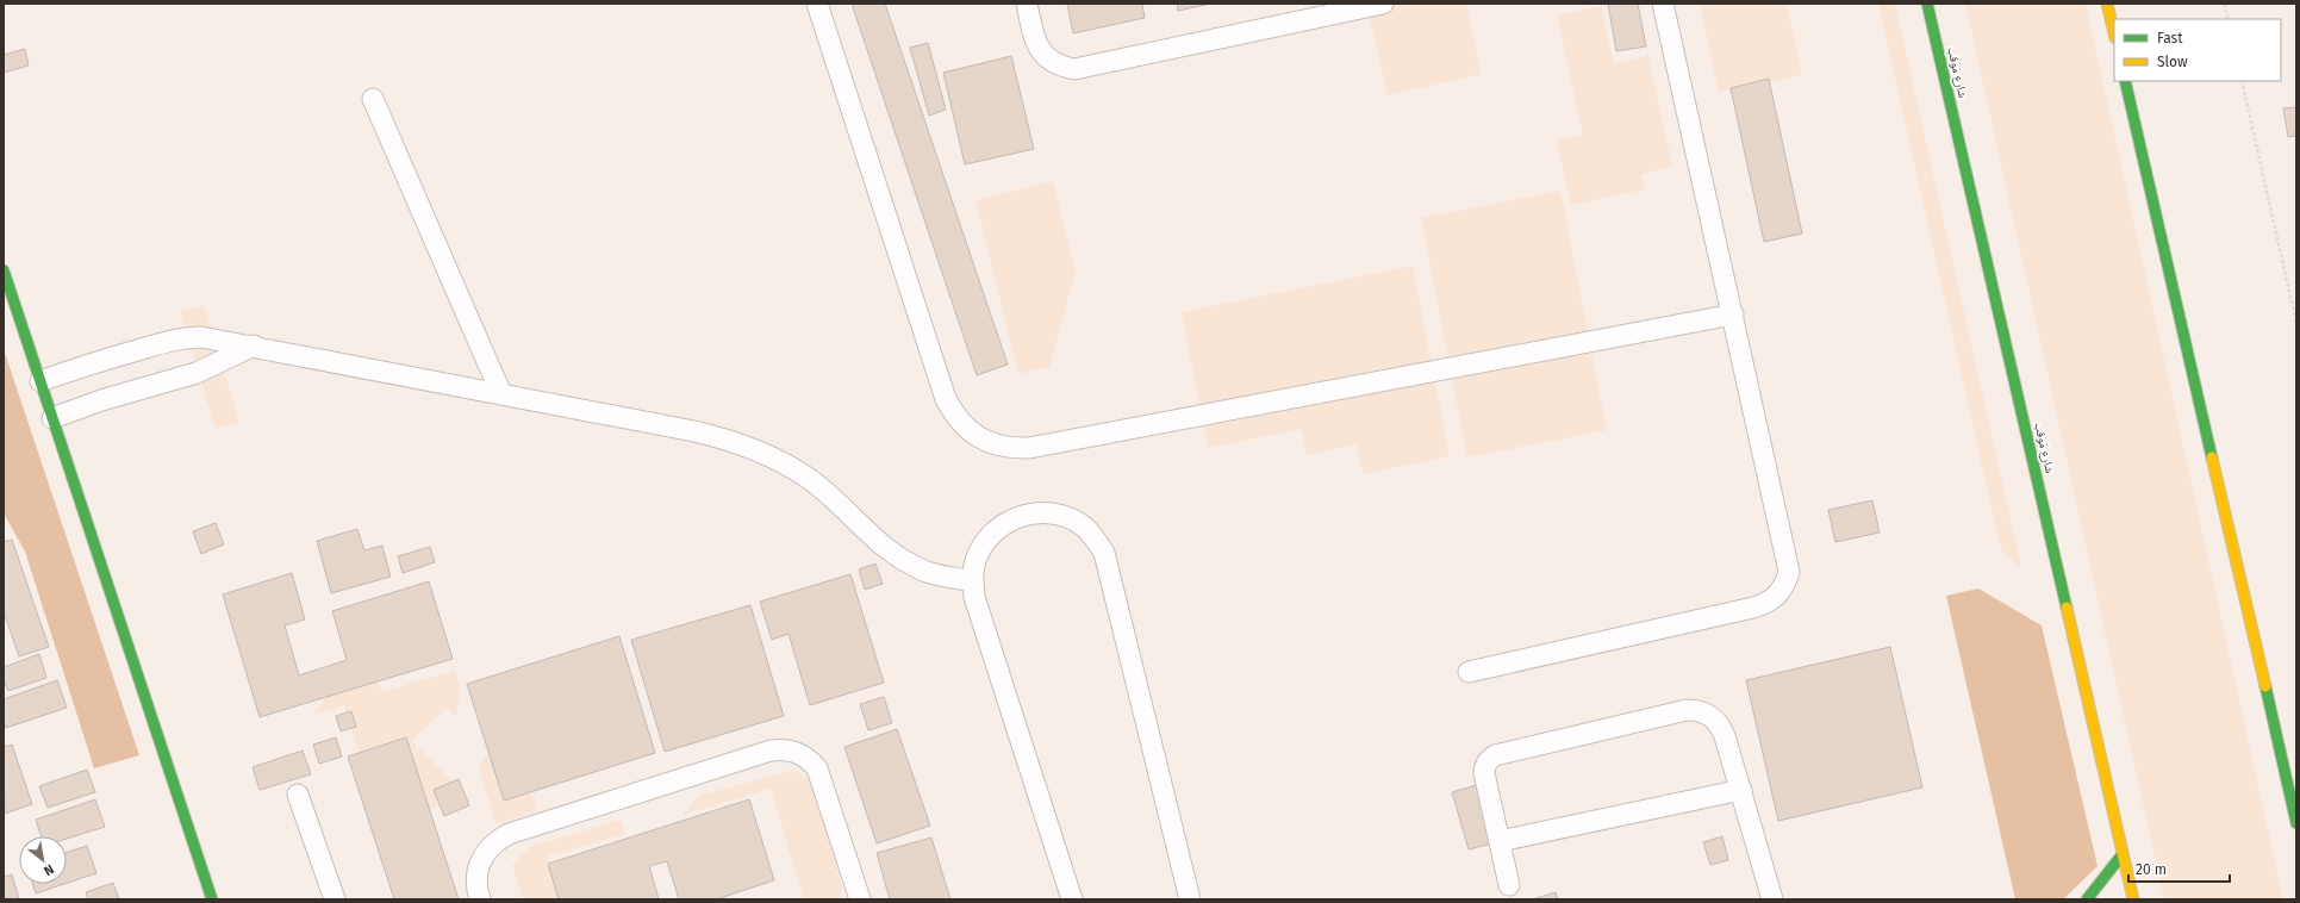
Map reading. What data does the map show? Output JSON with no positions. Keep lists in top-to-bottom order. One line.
{"streets":{"main road":["شارع مَوقب"]},"legend":["Fast","Slow"],"scale_bar":"20 m","north":"bottom right"}
